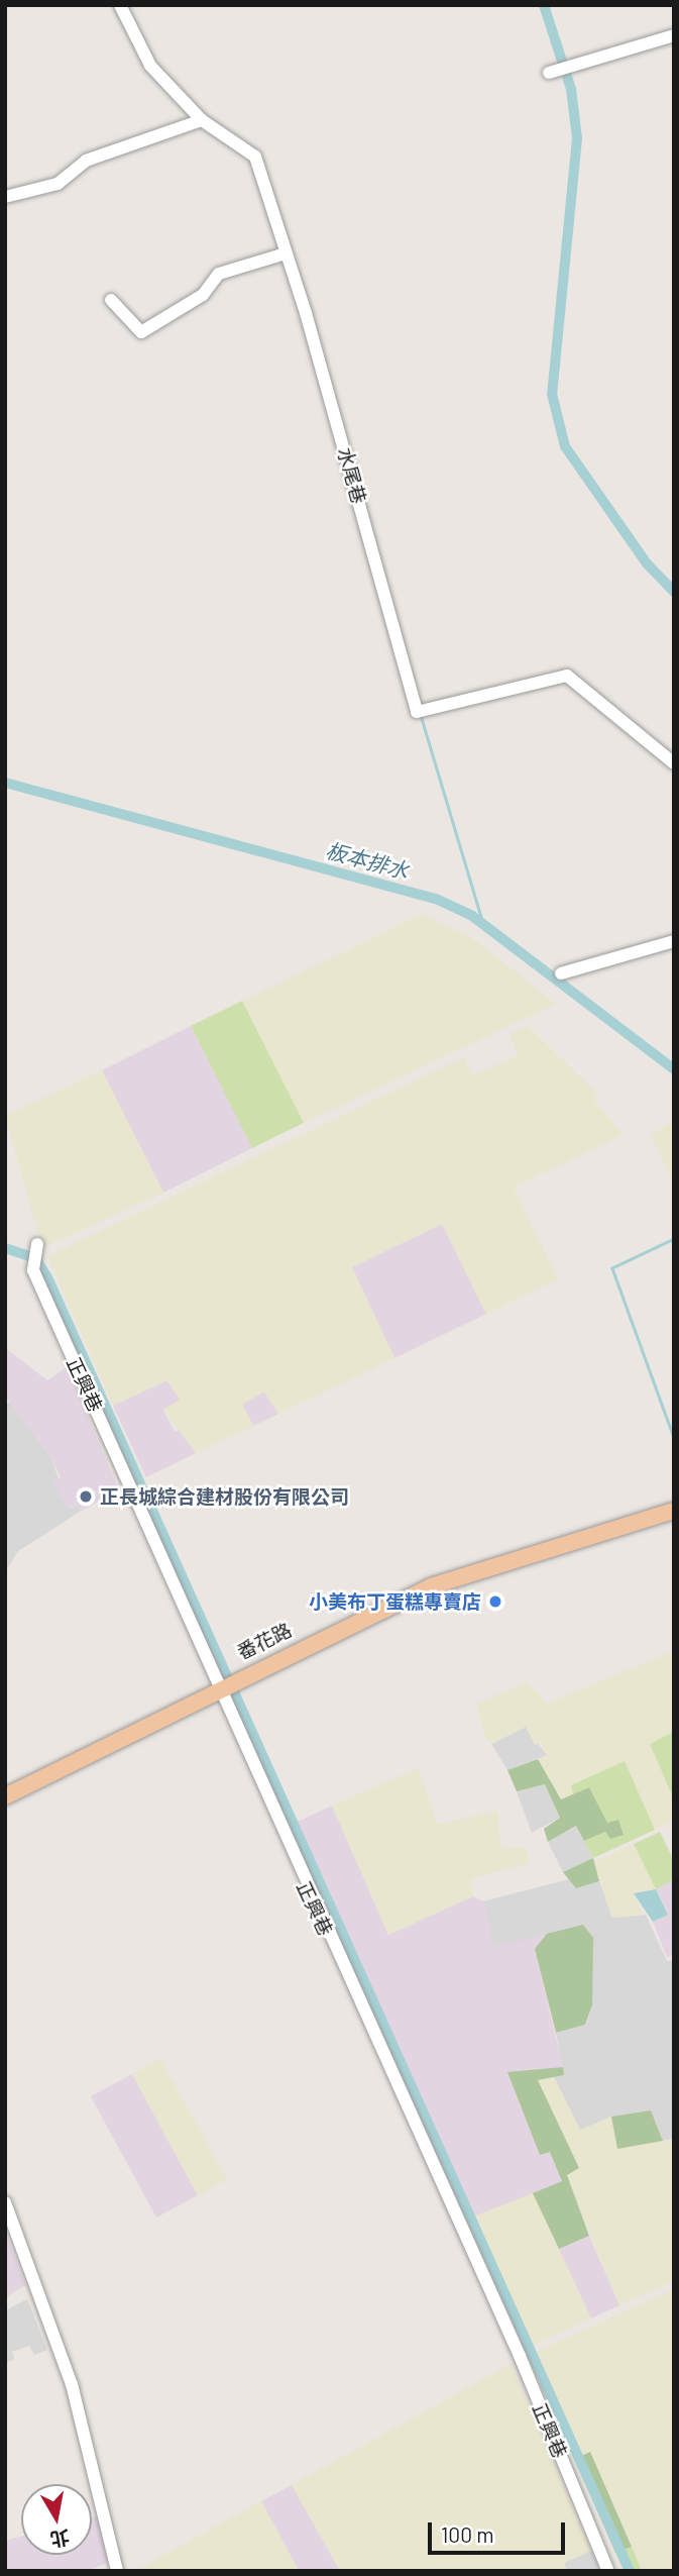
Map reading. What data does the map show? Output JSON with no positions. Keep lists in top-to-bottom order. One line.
{"streets":{"main road":["番花路"],"street":["水尾巷","正興巷"]},"crossings":[["正興巷","番花路"]],"water":["板本排水"],"places":["正長城綜合建材股份有限公司","小美布丁蛋糕專賣店"],"scale_bar":"100 m","north":"bottom"}
